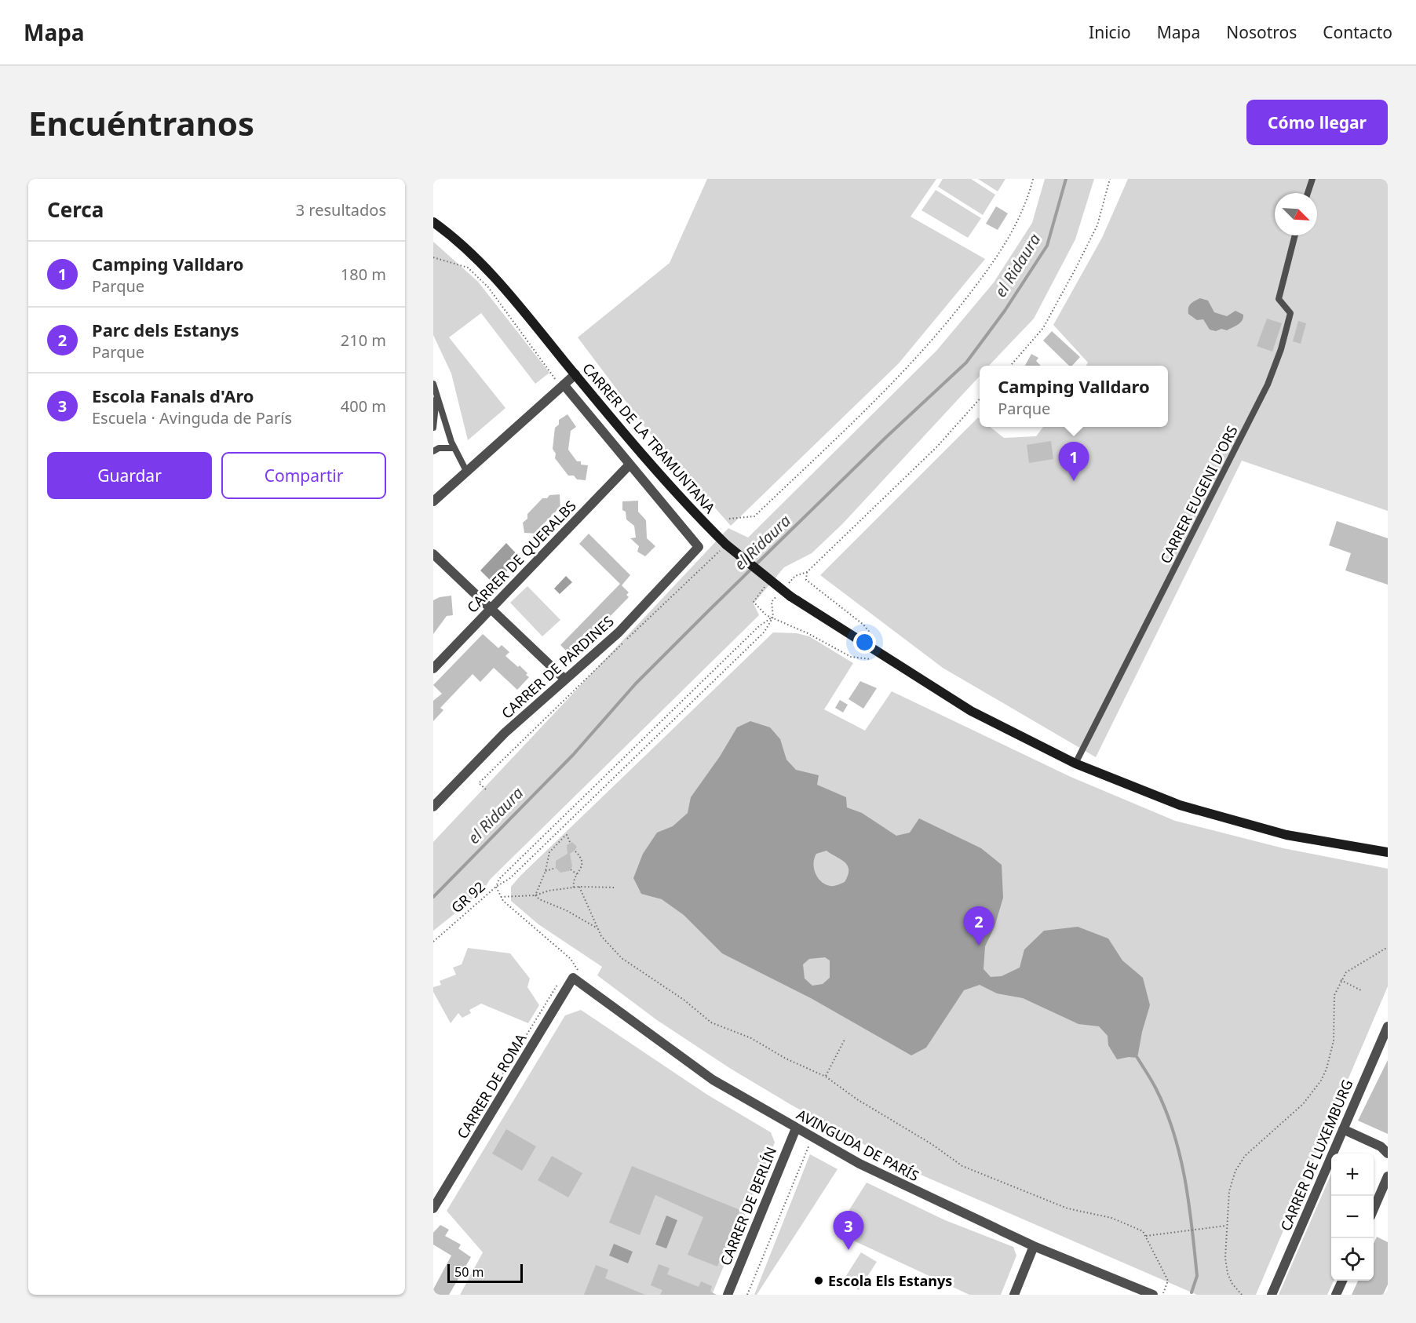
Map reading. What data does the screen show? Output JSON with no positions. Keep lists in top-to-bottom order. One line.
{"streets":{"main road":["CARRER DE LA TRAMUNTANA"],"street":["CARRER DE QUERALBS","CARRER DE PARDINES","CARRER DE ROMA","AVINGUDA DE PARÍS","CARRER DE LUXEMBURG","CARRER DE BERLÍN"],"lane":["CARRER EUGENI D'ORS"],"path":["GR 92"]},"crossings":[["CARRER DE LA TRAMUNTANA","CARRER EUGENI D'ORS"],["CARRER DE QUERALBS","CARRER DE PARDINES"],["CARRER DE ROMA","AVINGUDA DE PARÍS"],["AVINGUDA DE PARÍS","CARRER DE BERLÍN"]],"water":["el Ridaura"],"places":["Escola Els Estanys"],"scale_bar":"50 m","north":"bottom right","page":{"header":"Mapa","nav":["Inicio","Mapa","Nosotros","Contacto"],"buttons":["Cómo llegar",["Guardar","Compartir"]],"title":"Encuéntranos","heading":["Cerca","3 resultados"],"list":[{"mark":"1","name":"Camping Valldaro","note":"Parque","value":"180 m"},{"mark":"2","name":"Parc dels Estanys","note":"Parque","value":"210 m"},{"mark":"3","name":"Escola Fanals d'Aro","note":"Escuela · Avinguda de París","value":"400 m"}],"popup":["Camping Valldaro","Parque"],"pins":["1","2","3"],"map_buttons":["+","−"],"scale":"50 m"}}
